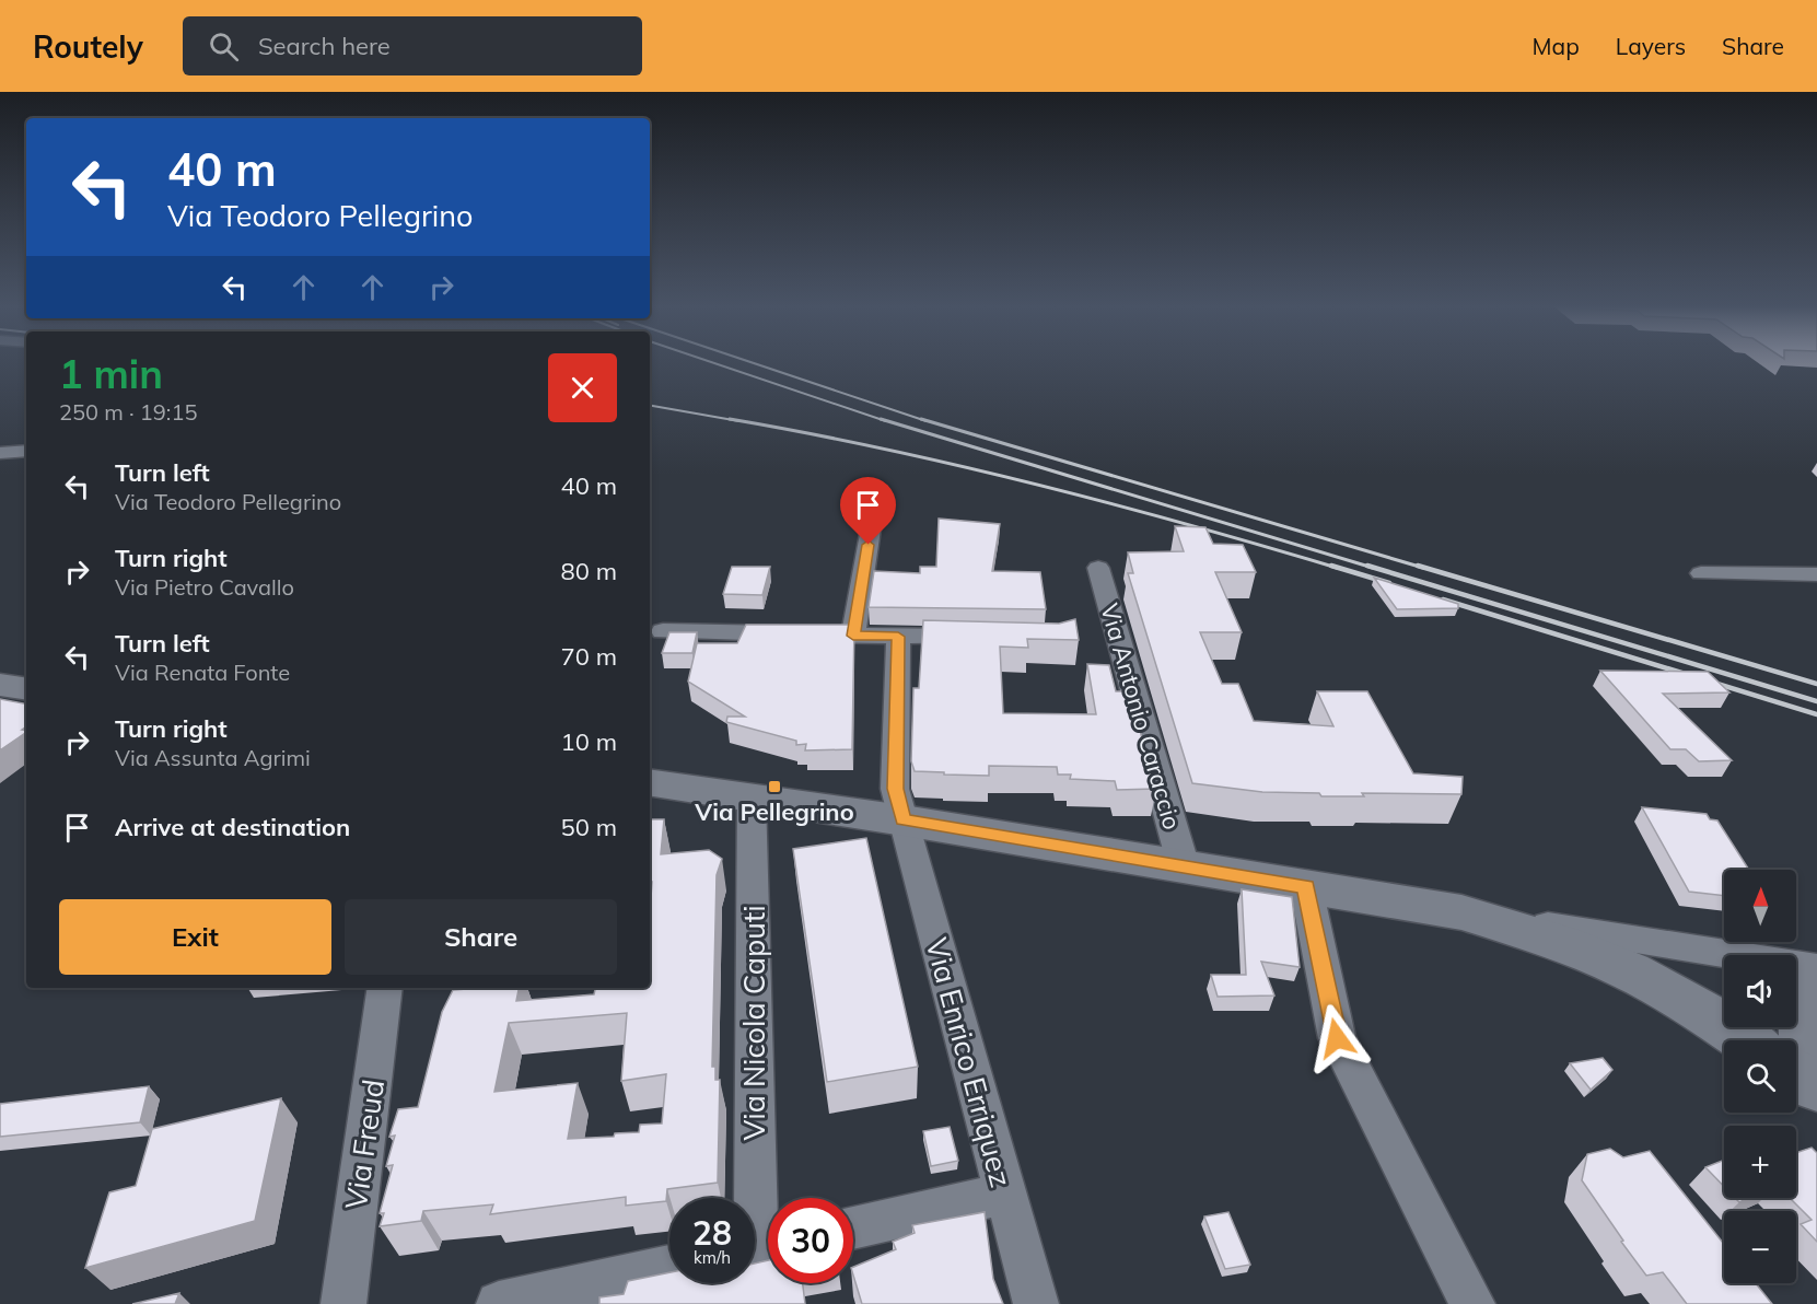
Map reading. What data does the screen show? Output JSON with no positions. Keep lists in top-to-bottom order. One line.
{"streets":{"street":["Via Antonio Caraccio","Via Nicola Caputi","Via Enrico Erriquez","Via Freud"]},"places":{"transit":["Via Pellegrino"]},"north":"top","page":{"header":"Routely","search":"Search here","nav":["Map","Layers","Share"],"turn":["40 m","Via Teodoro Pellegrino"],"heading":["1 min","250 m · 19:15"],"list":[{"name":"Turn left","note":"Via Teodoro Pellegrino","value":"40 m"},{"name":"Turn right","note":"Via Pietro Cavallo","value":"80 m"},{"name":"Turn left","note":"Via Renata Fonte","value":"70 m"},{"name":"Turn right","note":"Via Assunta Agrimi","value":"10 m"},{"name":"Arrive at destination","value":"50 m"}],"map_buttons":["+","−"],"buttons":["Exit","Share"],"speed":"28 km/h","limit":"30"}}
